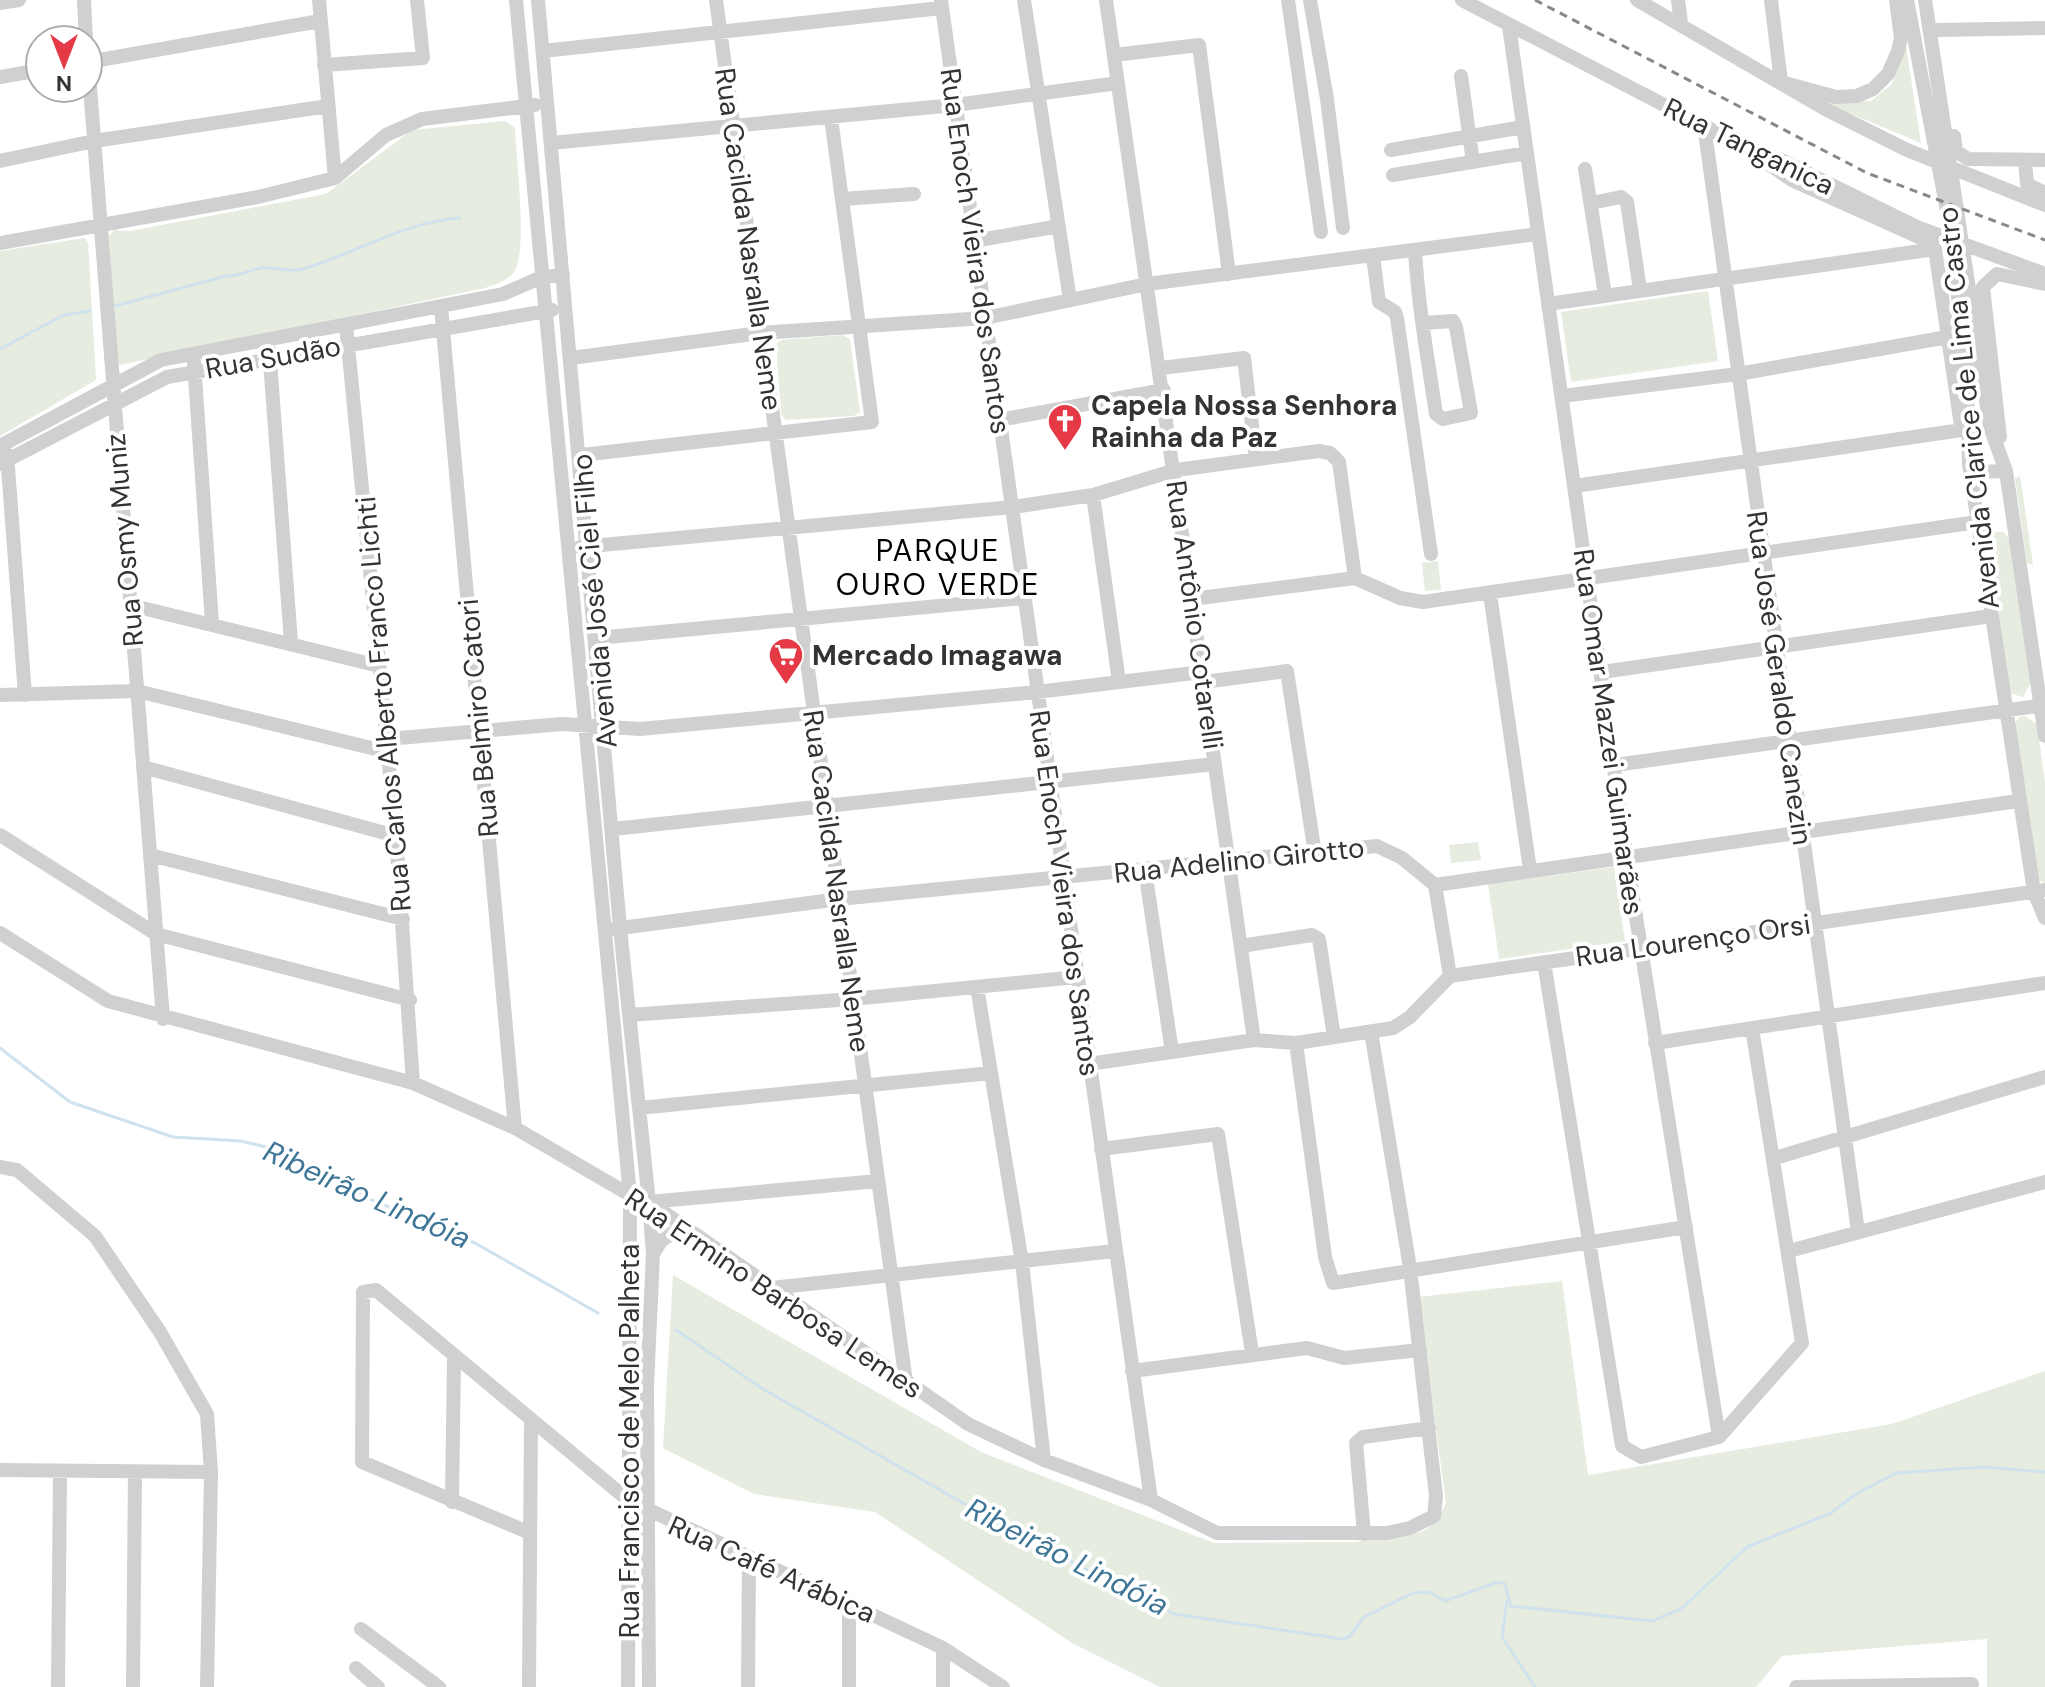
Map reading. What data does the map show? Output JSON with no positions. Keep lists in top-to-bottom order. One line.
{"streets":{"street":["Rua Tanganica","Rua Cacilda Nasralla Neme","Rua Enoch Vieira dos Santos","Rua Sudão","Avenida Clarice de Lima Castro","Rua Osmy Muniz","Avenida José Ciel Filho","Rua Antônio Cotarelli","Rua José Geraldo Canezin","Rua Carlos Alberto Franco Lichti","Rua Belmiro Catori","Rua Omar Mazzei Guimarães","Rua Adelino Girotto","Rua Lourenço Orsi","Rua Ermino Barbosa Lemes","Rua Francisco de Melo Palheta","Rua Café Arábica"]},"crossings":[["Rua Tanganica","Rua José Geraldo Canezin"],["Rua Tanganica","Rua Omar Mazzei Guimarães"],["Rua Cacilda Nasralla Neme","Rua Adelino Girotto"],["Rua Cacilda Nasralla Neme","Rua Ermino Barbosa Lemes"],["Rua Enoch Vieira dos Santos","Rua Adelino Girotto"],["Rua Enoch Vieira dos Santos","Rua Ermino Barbosa Lemes"],["Rua Sudão","Rua Osmy Muniz"],["Rua Sudão","Avenida José Ciel Filho"],["Rua Sudão","Rua Carlos Alberto Franco Lichti"],["Rua Sudão","Rua Belmiro Catori"],["Avenida Clarice de Lima Castro","Rua Lourenço Orsi"],["Rua Osmy Muniz","Rua Ermino Barbosa Lemes"],["Avenida José Ciel Filho","Rua Adelino Girotto"],["Avenida José Ciel Filho","Rua Ermino Barbosa Lemes"],["Avenida José Ciel Filho","Rua Francisco de Melo Palheta"],["Rua Antônio Cotarelli","Rua Adelino Girotto"],["Rua José Geraldo Canezin","Rua Lourenço Orsi"],["Rua Carlos Alberto Franco Lichti","Rua Ermino Barbosa Lemes"],["Rua Belmiro Catori","Rua Ermino Barbosa Lemes"],["Rua Omar Mazzei Guimarães","Rua Lourenço Orsi"],["Rua Ermino Barbosa Lemes","Rua Francisco de Melo Palheta"],["Rua Francisco de Melo Palheta","Rua Café Arábica"]],"districts":["PARQUE OURO VERDE"],"water":["Ribeirão Lindóia"],"places":{"church":["Capela Nossa Senhora Rainha da Paz"],"supermarket":["Mercado Imagawa"]},"north":"bottom"}
